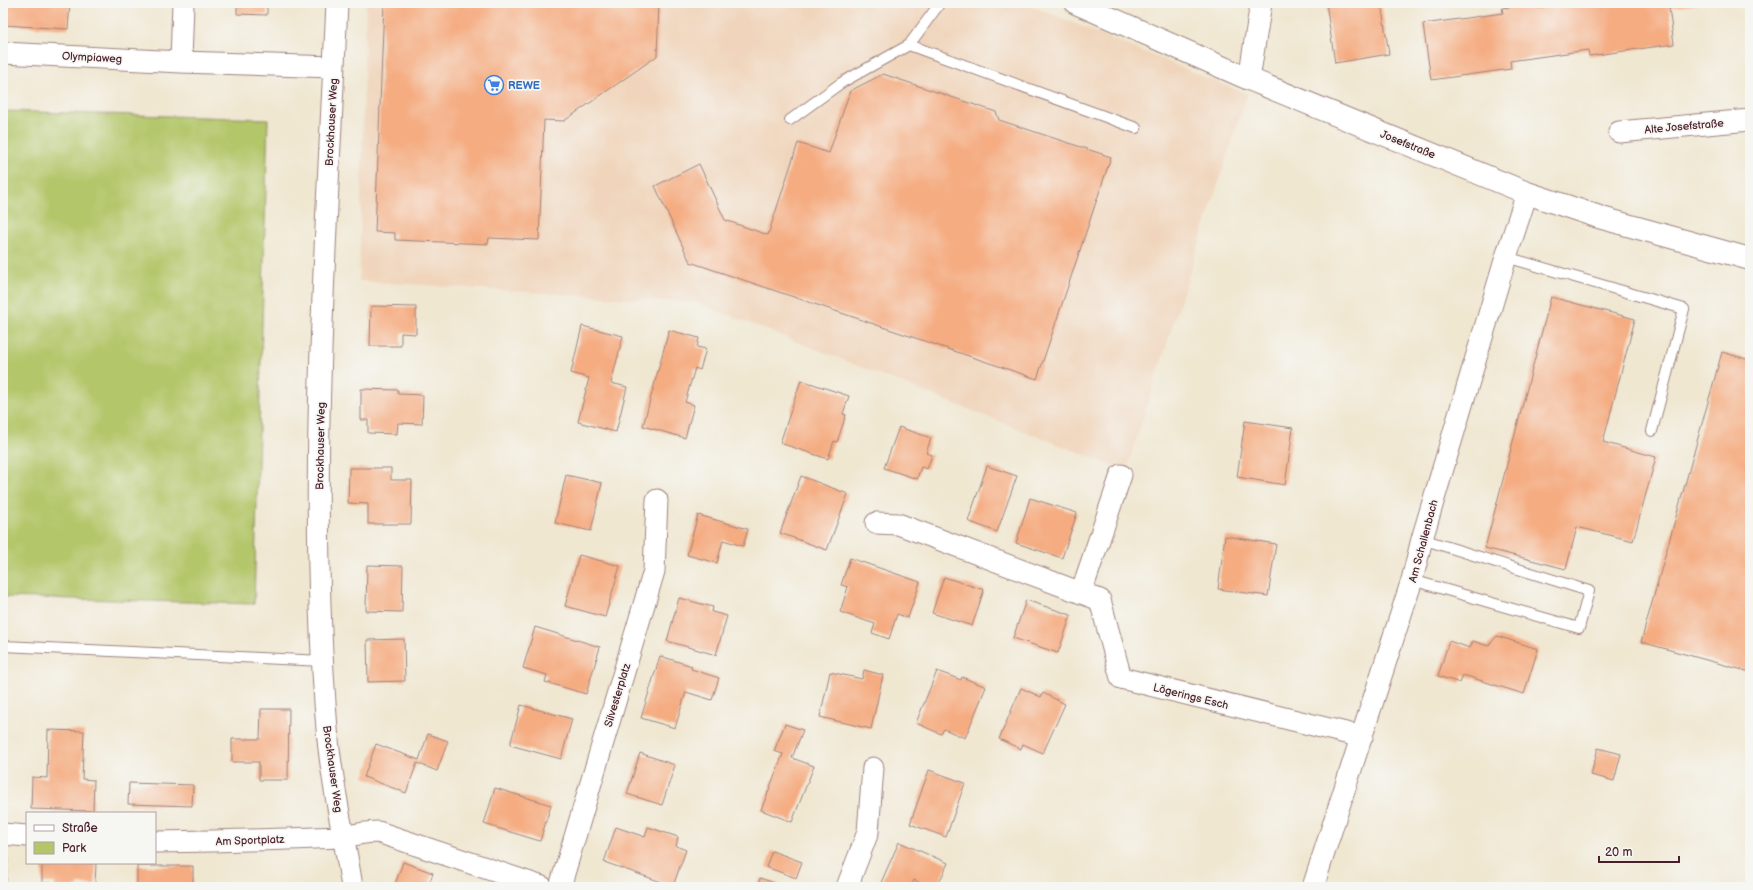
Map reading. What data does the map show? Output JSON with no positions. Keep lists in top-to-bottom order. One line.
{"streets":{"street":["Olympiaweg","Brockhauser Weg","Alte Josefstraße","Josefstraße","Am Schallenbach","Silvesterplatz","Lögerings Esch","Am Sportplatz"]},"crossings":[["Olympiaweg","Brockhauser Weg"],["Brockhauser Weg","Am Sportplatz"],["Josefstraße","Am Schallenbach"],["Am Schallenbach","Lögerings Esch"]],"places":{"supermarket":["REWE"]},"legend":["Straße","Park"],"scale_bar":"20 m"}
